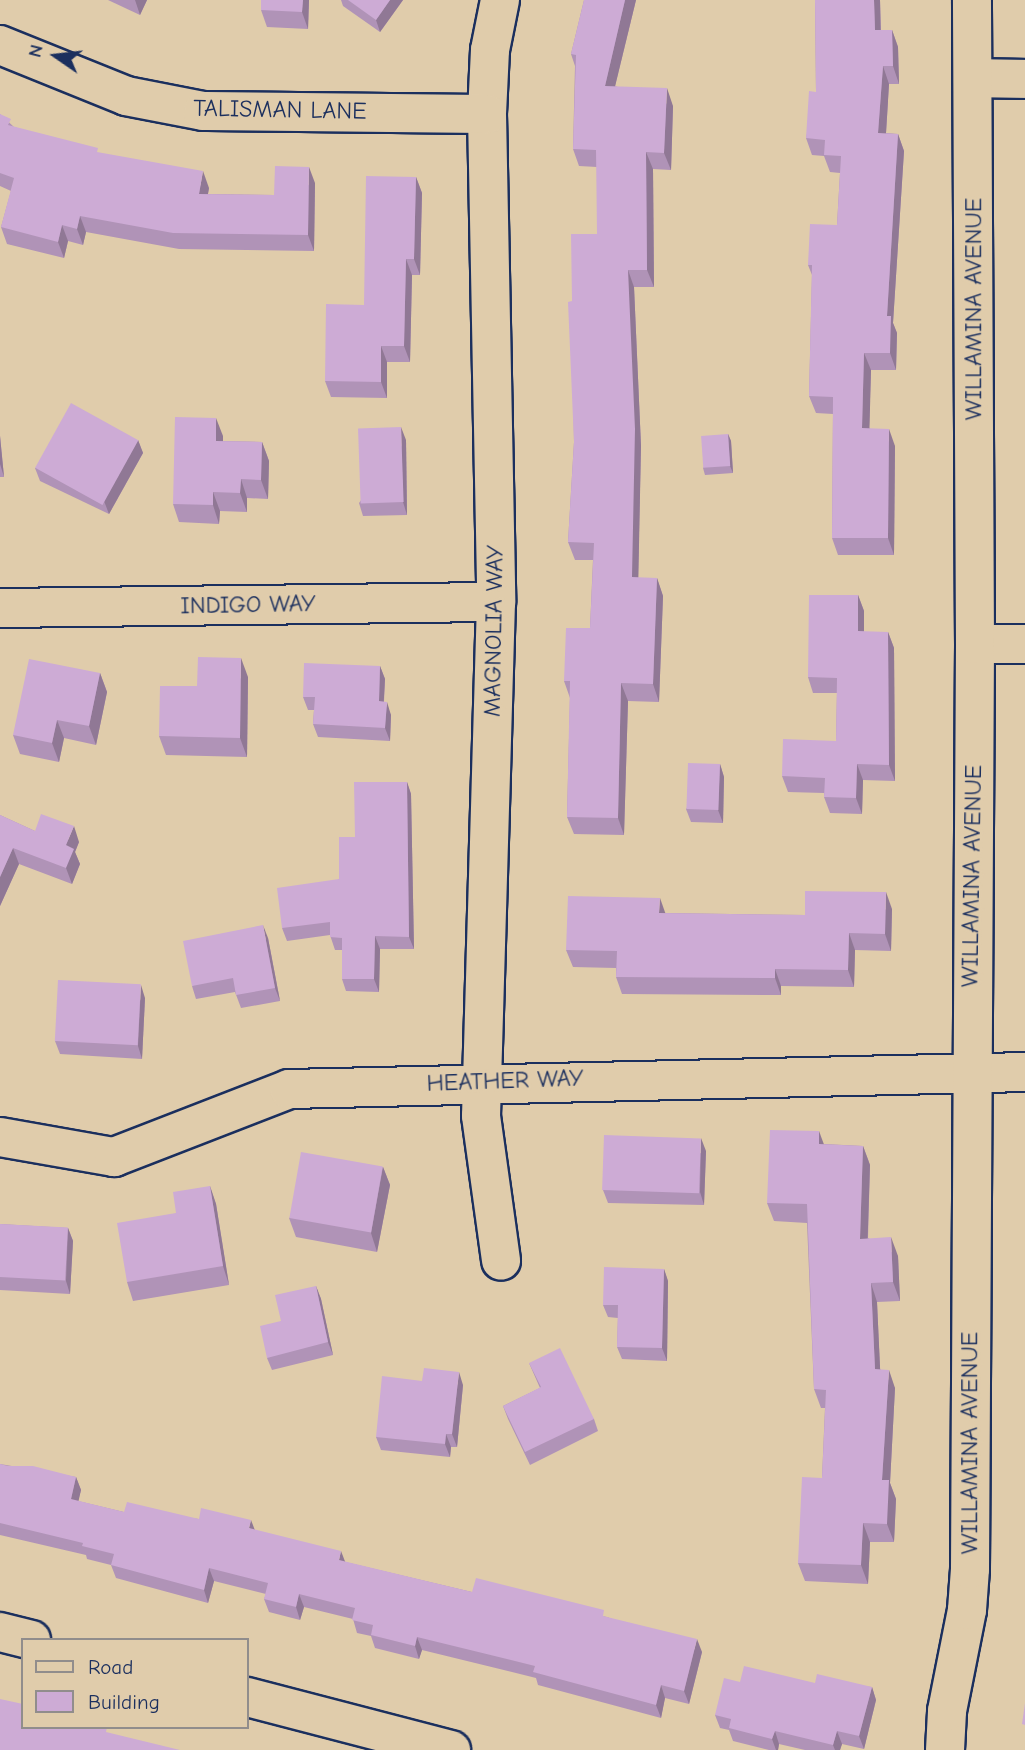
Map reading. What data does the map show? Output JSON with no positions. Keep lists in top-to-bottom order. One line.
{"streets":{"street":["TALISMAN LANE","WILLAMINA AVENUE","INDIGO WAY","MAGNOLIA WAY","HEATHER WAY"]},"crossings":[["TALISMAN LANE","MAGNOLIA WAY"],["WILLAMINA AVENUE","HEATHER WAY"],["INDIGO WAY","MAGNOLIA WAY"],["MAGNOLIA WAY","HEATHER WAY"]],"legend":["Road","Building"],"north":"left"}
